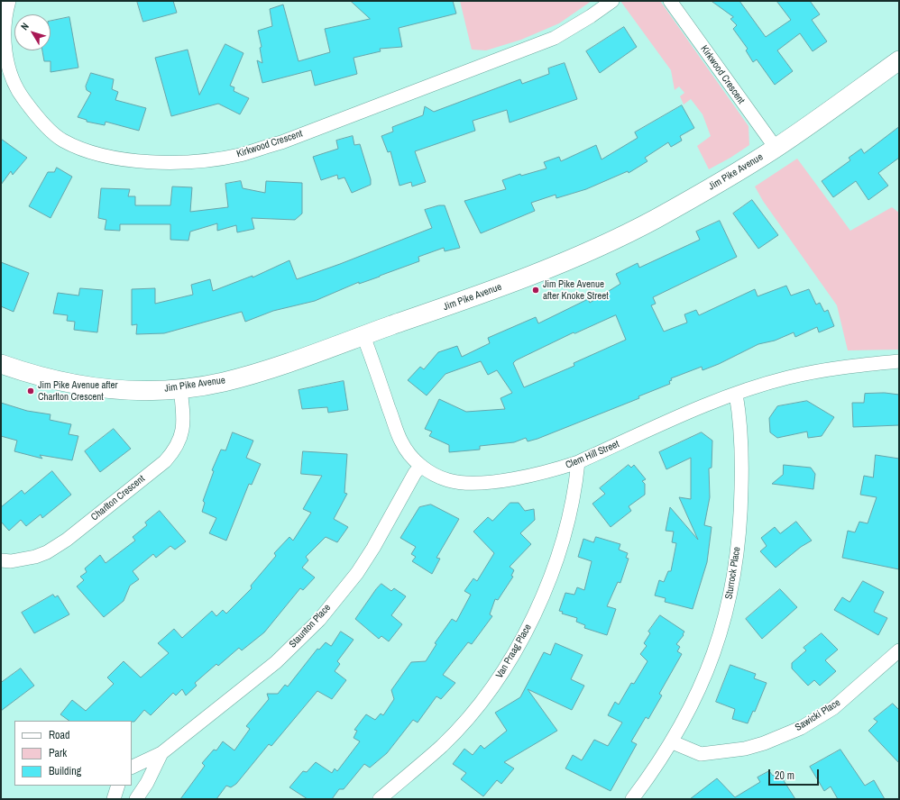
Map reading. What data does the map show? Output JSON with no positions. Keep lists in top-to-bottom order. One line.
{"streets":{"street":["Kirkwood Crescent","Jim Pike Avenue","Clem Hill Street","Charlton Crescent","Sturrock Place","Staunton Place","Van Praag Place","Sawicki Place"]},"crossings":[["Kirkwood Crescent","Jim Pike Avenue"],["Jim Pike Avenue","Clem Hill Street"],["Jim Pike Avenue","Charlton Crescent"],["Clem Hill Street","Sturrock Place"],["Clem Hill Street","Staunton Place"],["Clem Hill Street","Van Praag Place"],["Sturrock Place","Sawicki Place"]],"places":["Jim Pike Avenue after Knoke Street","Jim Pike Avenue after Charlton Crescent"],"legend":["Road","Park","Building"],"scale_bar":"20 m","north":"top left"}
